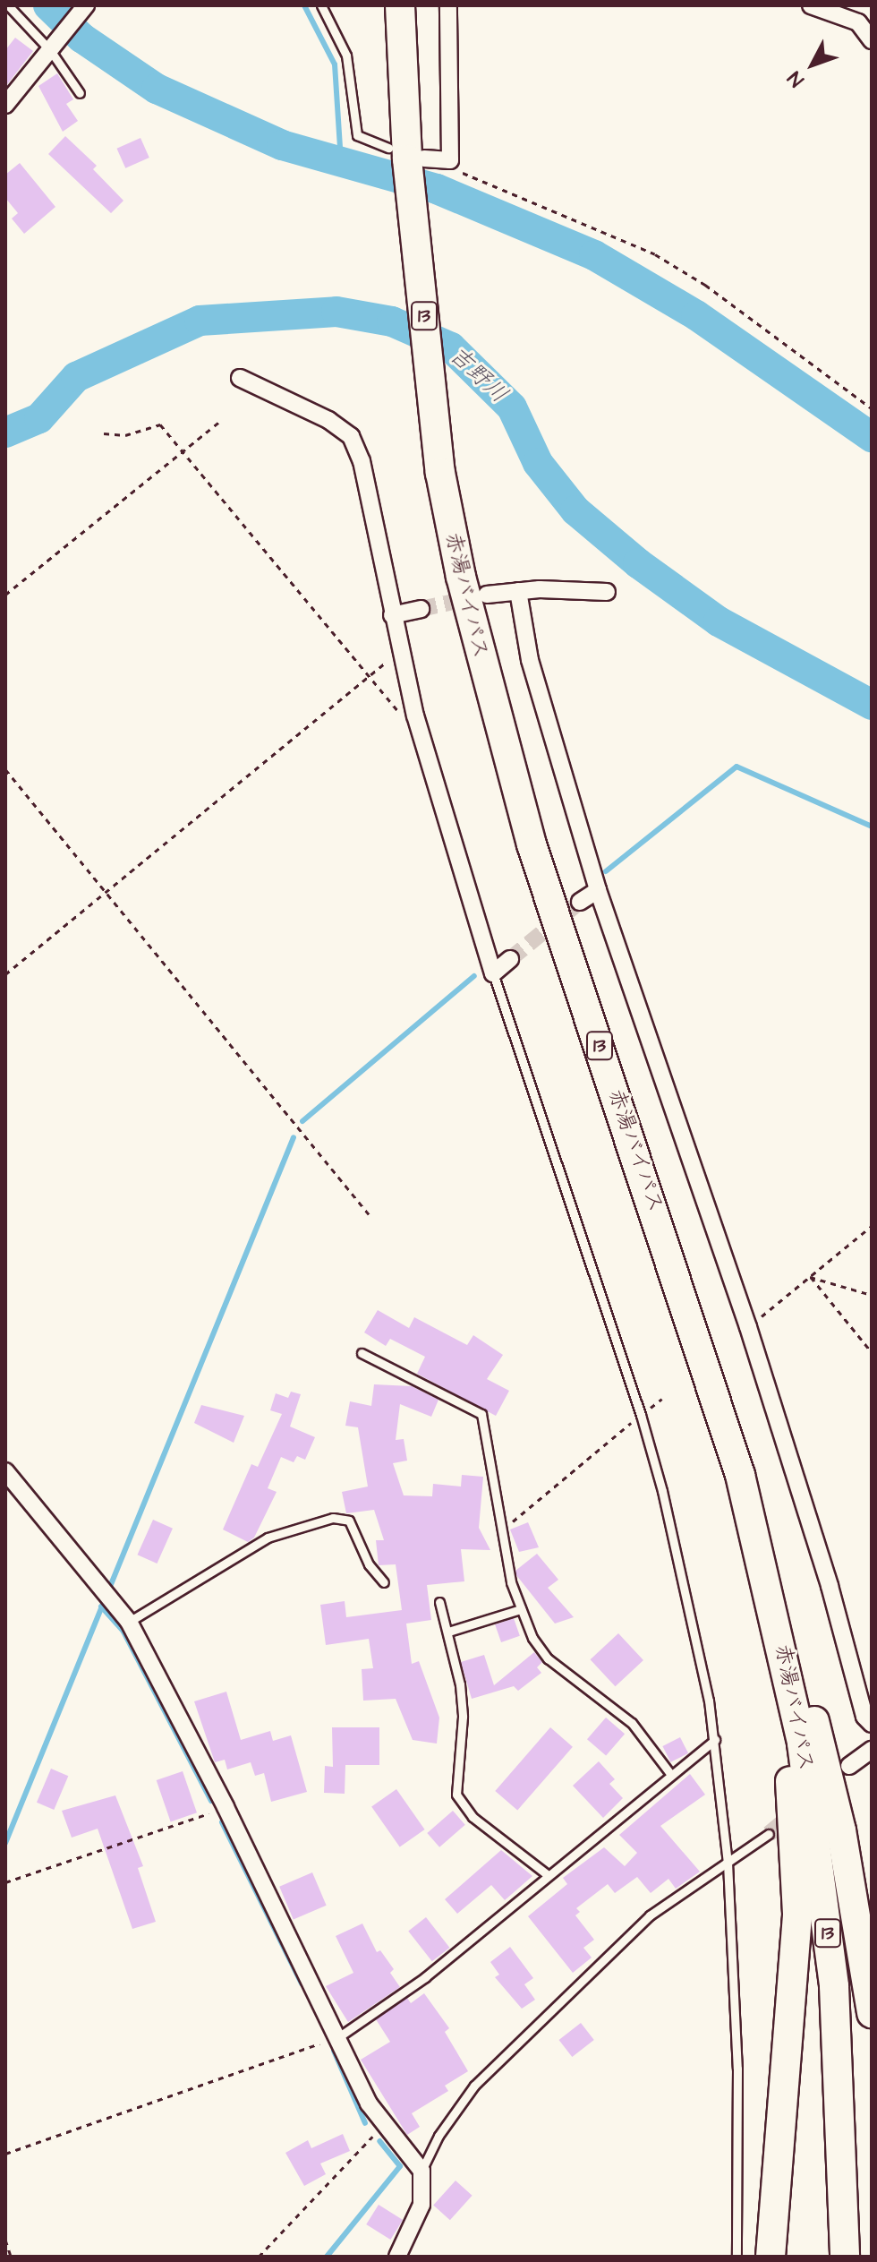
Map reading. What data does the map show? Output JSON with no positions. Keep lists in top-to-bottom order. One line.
{"streets":{"highway":["13","赤湯バイパス"]},"crossings":[["13","赤湯バイパス"]],"water":["吉野川"],"north":"bottom left"}
